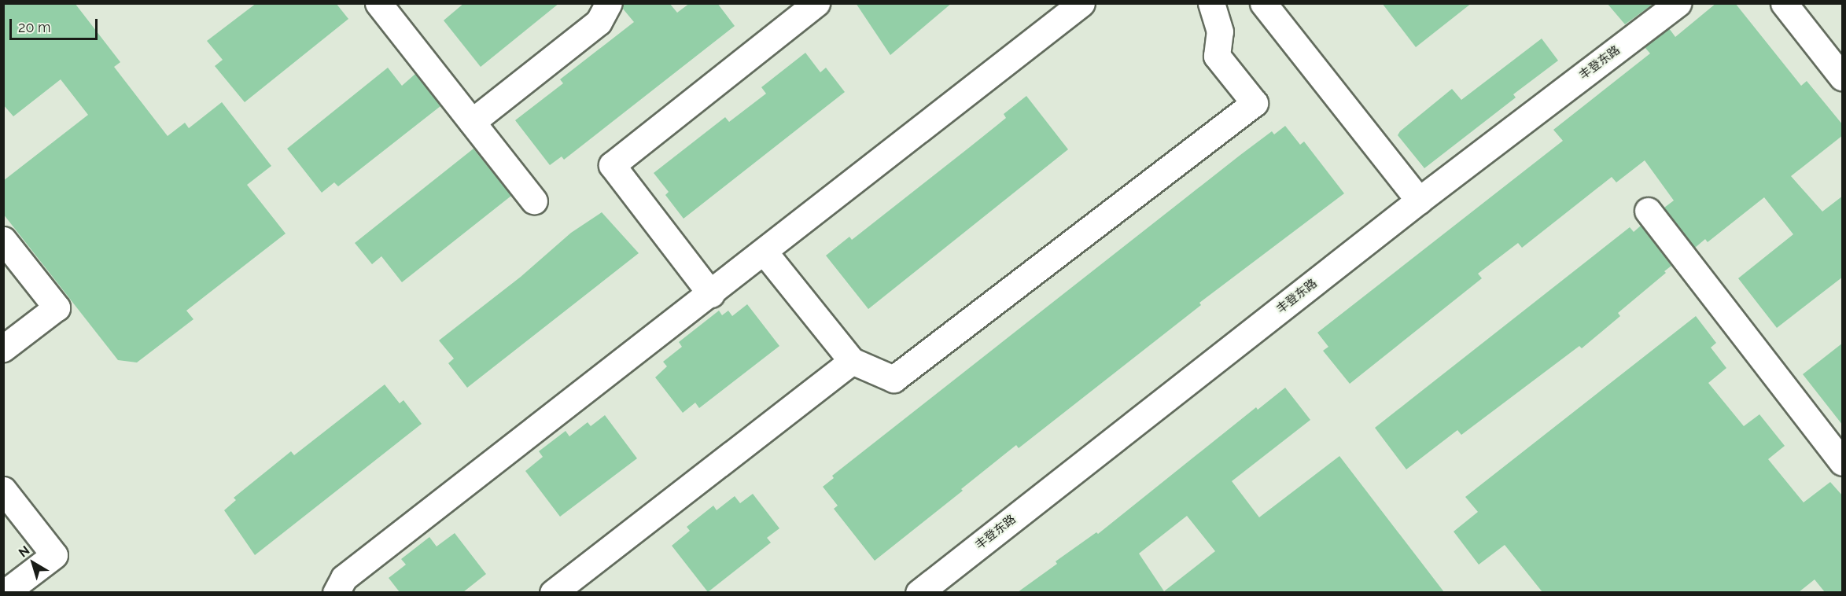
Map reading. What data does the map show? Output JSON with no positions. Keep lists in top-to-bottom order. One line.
{"streets":{"street":["丰登东路"]},"scale_bar":"20 m","north":"top left"}
